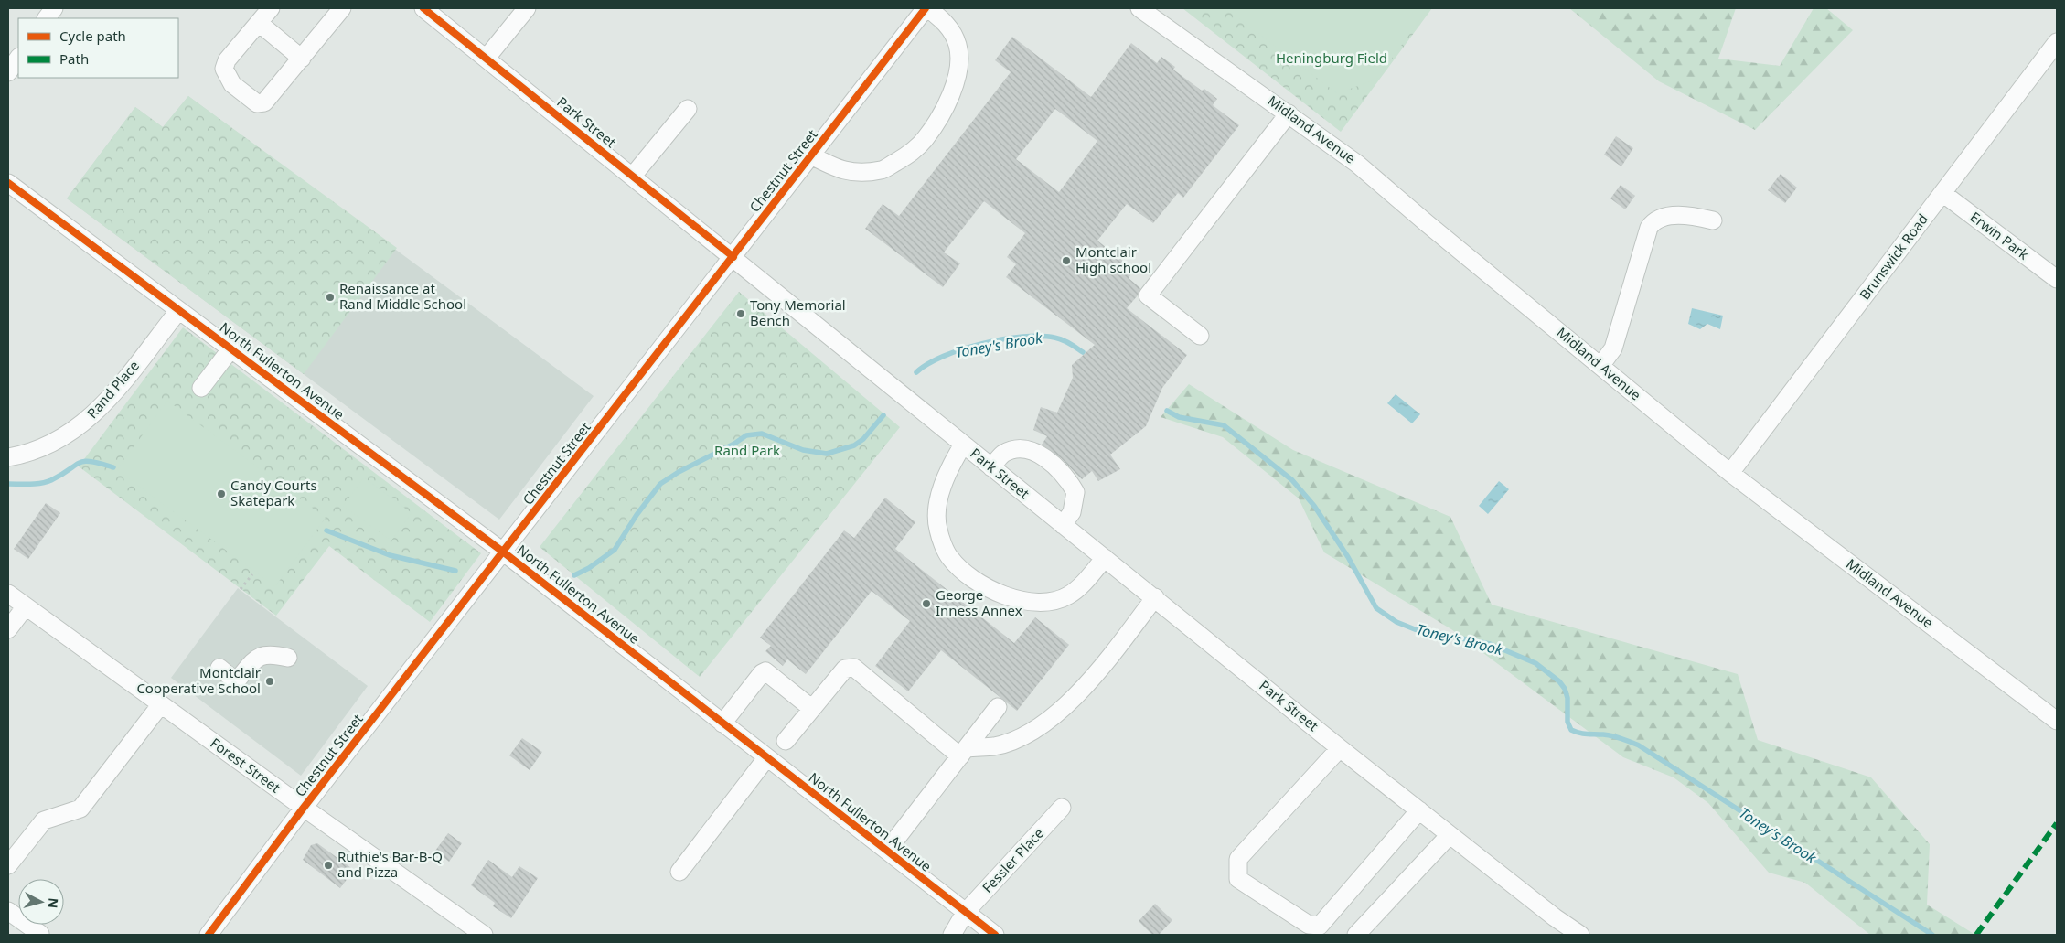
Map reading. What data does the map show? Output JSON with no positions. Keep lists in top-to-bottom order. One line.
{"streets":{"street":["Park Street","Midland Avenue","Chestnut Street","Erwin Park","Brunswick Road","North Fullerton Avenue","Rand Place","Forest Street","Fessler Place"]},"crossings":[["Park Street","Chestnut Street"],["Midland Avenue","Brunswick Road"],["Chestnut Street","North Fullerton Avenue"],["Chestnut Street","Forest Street"],["Erwin Park","Brunswick Road"],["North Fullerton Avenue","Rand Place"],["North Fullerton Avenue","Fessler Place"]],"water":["Toney's Brook"],"parks":["Heningburg Field","Rand Park"],"places":["Montclair High school","Renaissance at Rand Middle School","Tony Memorial Bench","Candy Courts Skatepark","George Inness Annex","Montclair Cooperative School","Ruthie's Bar-B-Q and Pizza"],"legend":["Cycle path","Path"],"north":"right"}
